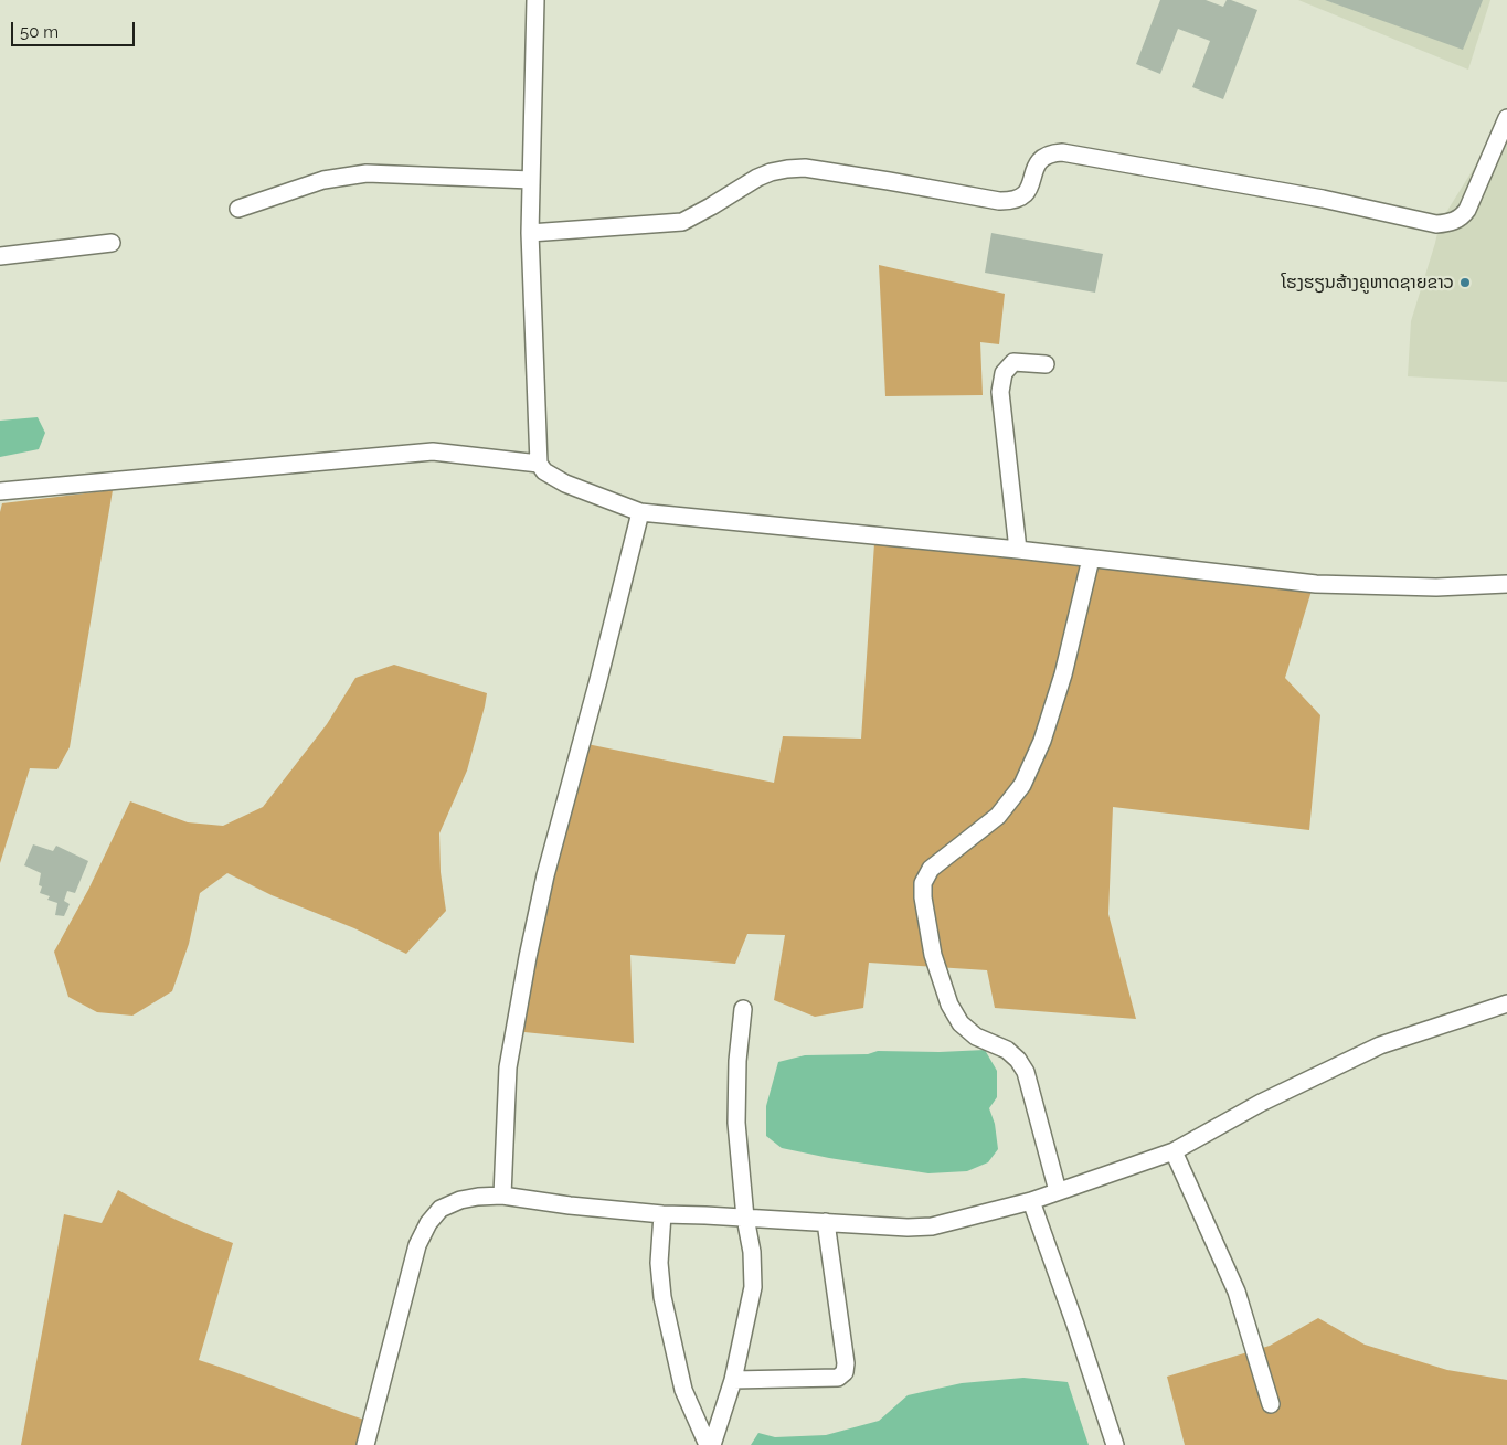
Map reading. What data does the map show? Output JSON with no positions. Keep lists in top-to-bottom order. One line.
{"places":["ໂຮງຮຽນສ້າງຄູຫາດຊາຍຂາວ"],"scale_bar":"50 m"}
